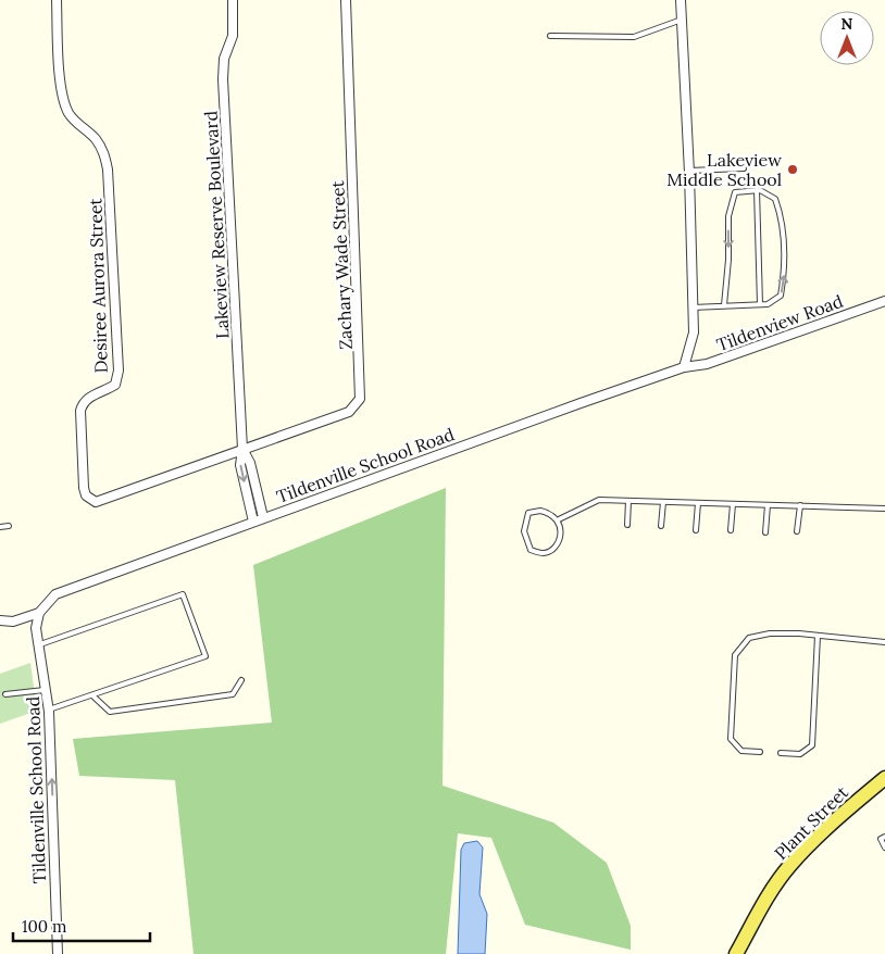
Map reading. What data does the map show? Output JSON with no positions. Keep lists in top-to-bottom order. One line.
{"streets":{"main road":["Plant Street"],"street":["Lakeview Reserve Boulevard","Zachary Wade Street","Desiree Aurora Street","Tildenview Road","Tildenville School Road"]},"crossings":[["Lakeview Reserve Boulevard","Zachary Wade Street"],["Lakeview Reserve Boulevard","Desiree Aurora Street"],["Lakeview Reserve Boulevard","Tildenville School Road"],["Zachary Wade Street","Desiree Aurora Street"],["Tildenview Road","Tildenville School Road"]],"places":["Lakeview Middle School"],"scale_bar":"100 m","north":"top"}
